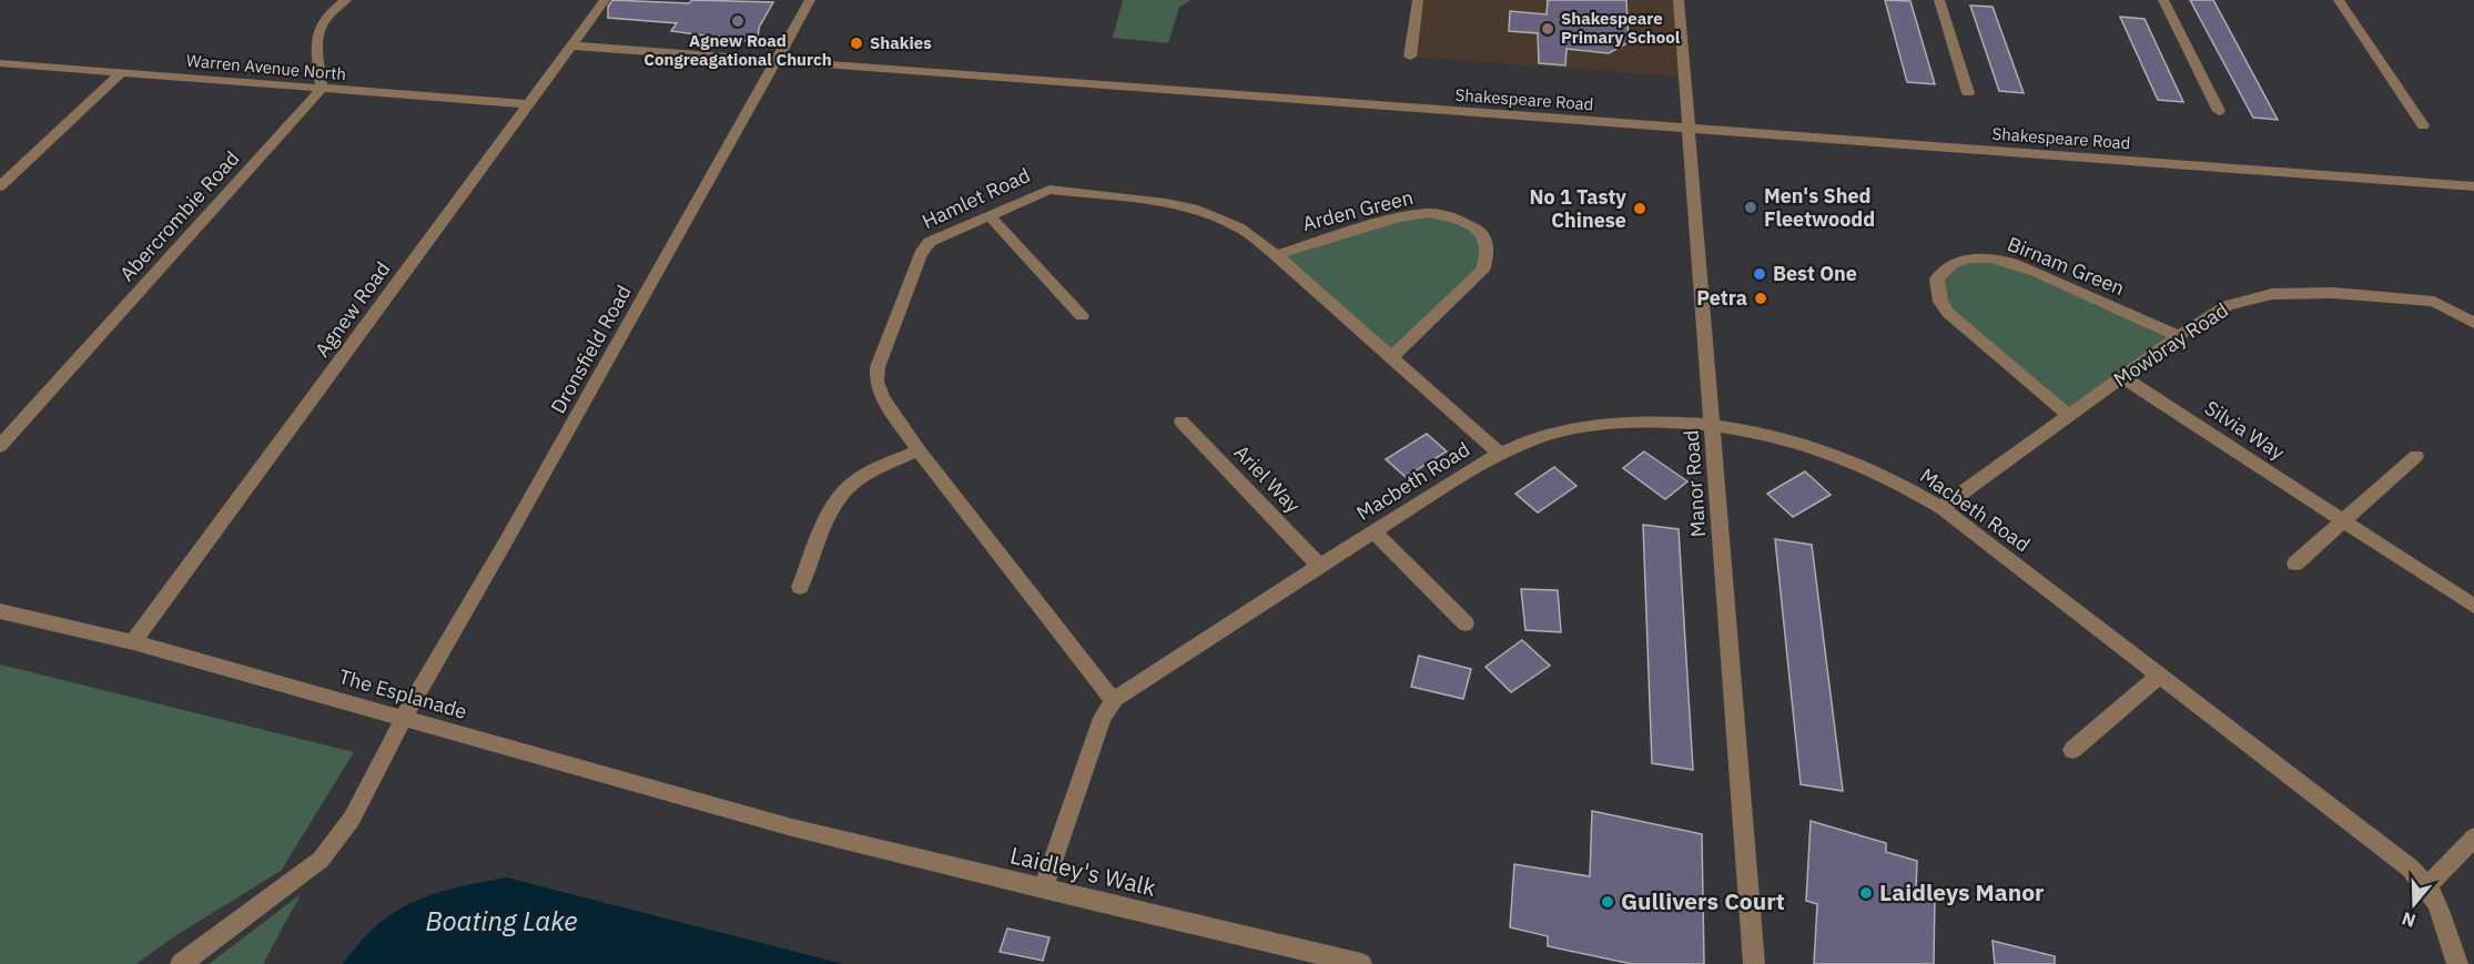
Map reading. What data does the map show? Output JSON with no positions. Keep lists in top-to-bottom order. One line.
{"streets":{"street":["Warren Avenue North","Shakespeare Road","Hamlet Road","Arden Green","Abercrombie Road","Birnam Green","Agnew Road","Mowbray Road","Dronsfield Road","Silvia Way","Ariel Way","Macbeth Road","Manor Road","The Esplanade","Laidley's Walk"]},"crossings":[["Warren Avenue North","Abercrombie Road"],["Warren Avenue North","Agnew Road"],["Shakespeare Road","Agnew Road"],["Shakespeare Road","Dronsfield Road"],["Shakespeare Road","Manor Road"],["Hamlet Road","Arden Green"],["Hamlet Road","Macbeth Road"],["Birnam Green","Mowbray Road"],["Agnew Road","The Esplanade"],["Mowbray Road","Silvia Way"],["Mowbray Road","Macbeth Road"],["Dronsfield Road","The Esplanade"],["Ariel Way","Macbeth Road"],["Macbeth Road","Manor Road"],["Macbeth Road","Laidley's Walk"],["The Esplanade","Laidley's Walk"]],"water":["Boating Lake"],"places":["Agnew Road Congreagational Church","Shakespeare Primary School","Shakies","Men's Shed Fleetwoodd","No 1 Tasty Chinese","Best One","Petra","Laidleys Manor","Gullivers Court"],"north":"bottom"}
